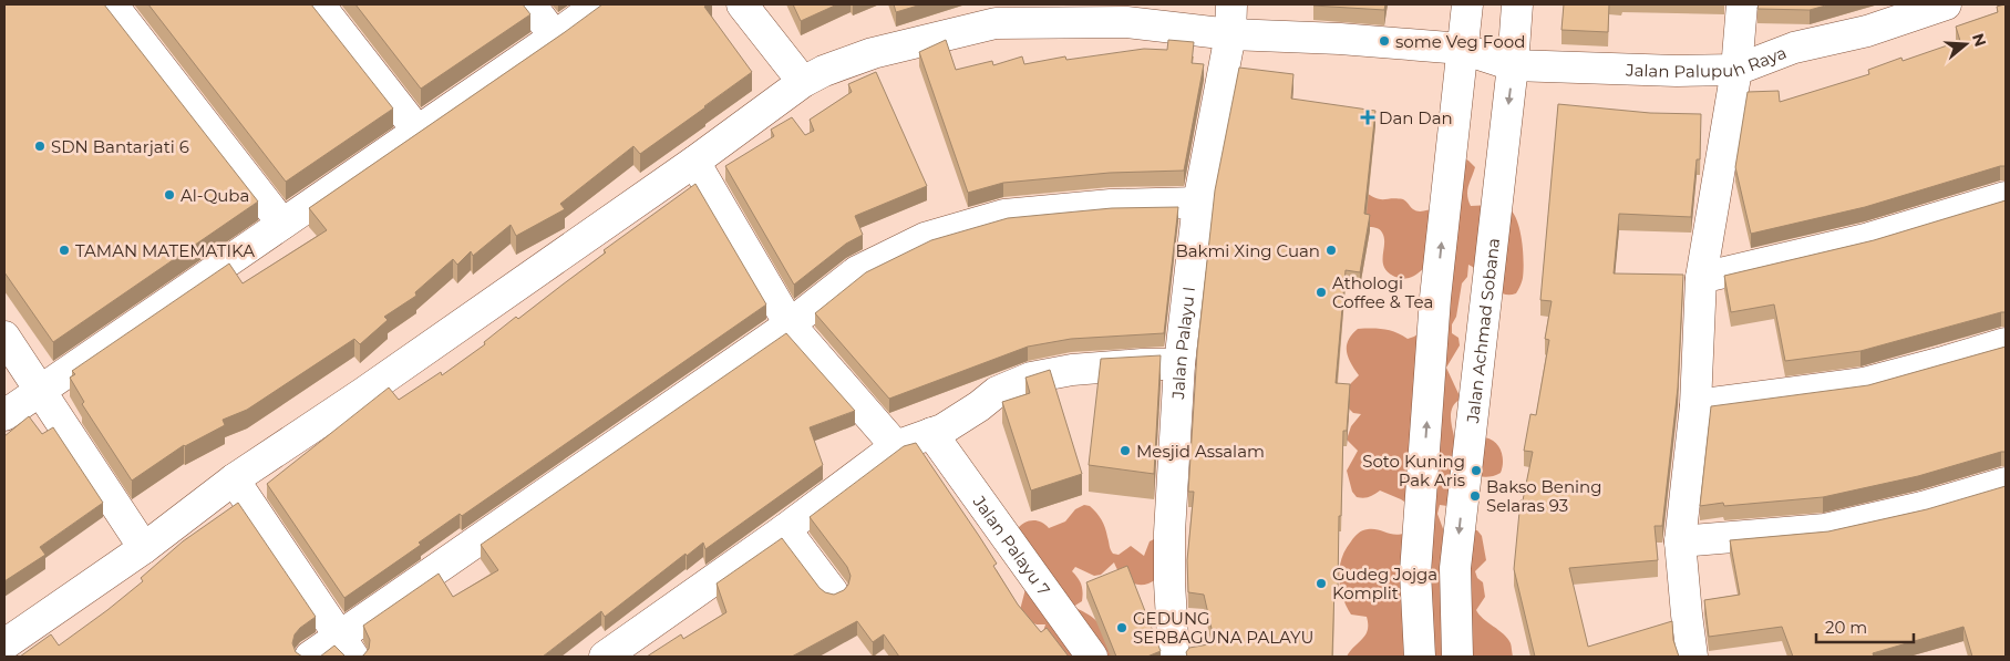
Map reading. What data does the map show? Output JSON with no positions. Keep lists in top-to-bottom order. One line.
{"streets":{"street":["Jalan Palupuh Raya","Jalan Achmad Sobana","Jalan Palayu I","Jalan Palayu 7"]},"crossings":[["Jalan Palupuh Raya","Jalan Achmad Sobana"],["Jalan Palupuh Raya","Jalan Palayu I"]],"places":{"other":["sоme Veg Fооd","SDN Bantarjati 6","Al-Quba","TAMAN MATEMATIKA","Bakmi Xing Cuan","Athologi Coffee & Tea","Mesjid Assalam","Soto Kuning Pak Aris","Bakso Bening Selaras 93","Gudeg Jojga Komplit","GEDUNG SERBAGUNA PALAYU"],"health":["Dan Dan"]},"scale_bar":"20 m","north":"right"}
